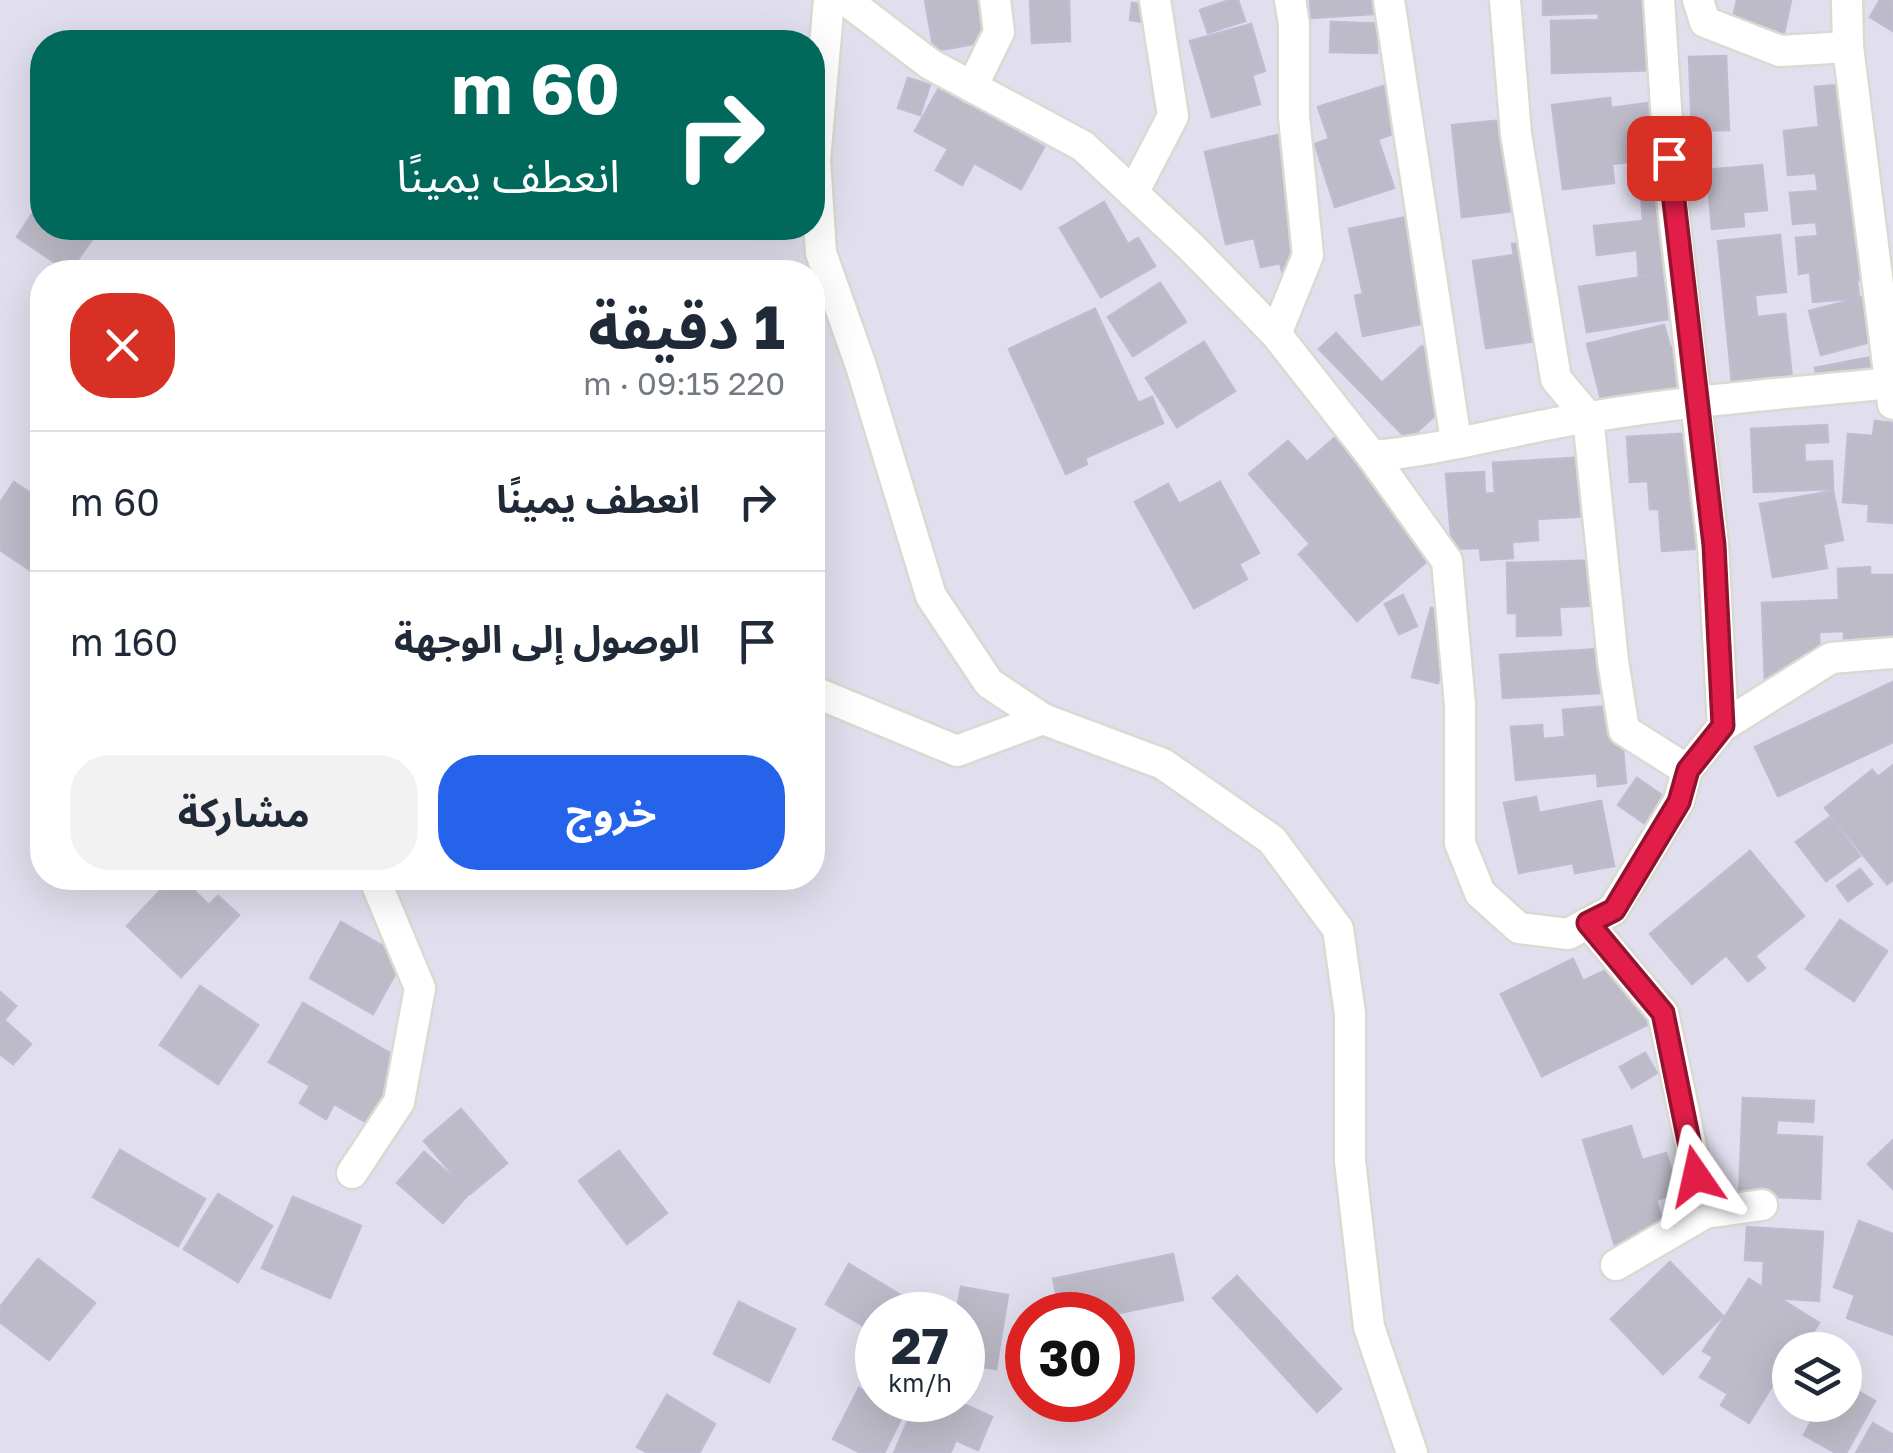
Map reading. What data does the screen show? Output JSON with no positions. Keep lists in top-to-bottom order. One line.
{"page":{"turn":["60 m","انعطف يمينًا"],"heading":["1 دقيقة","220 m · 09:15"],"list":[{"name":"انعطف يمينًا","value":"60 m"},{"name":"الوصول إلى الوجهة","value":"160 m"}],"buttons":["خروج","مشاركة"],"speed":"27 km/h","limit":"30"}}
